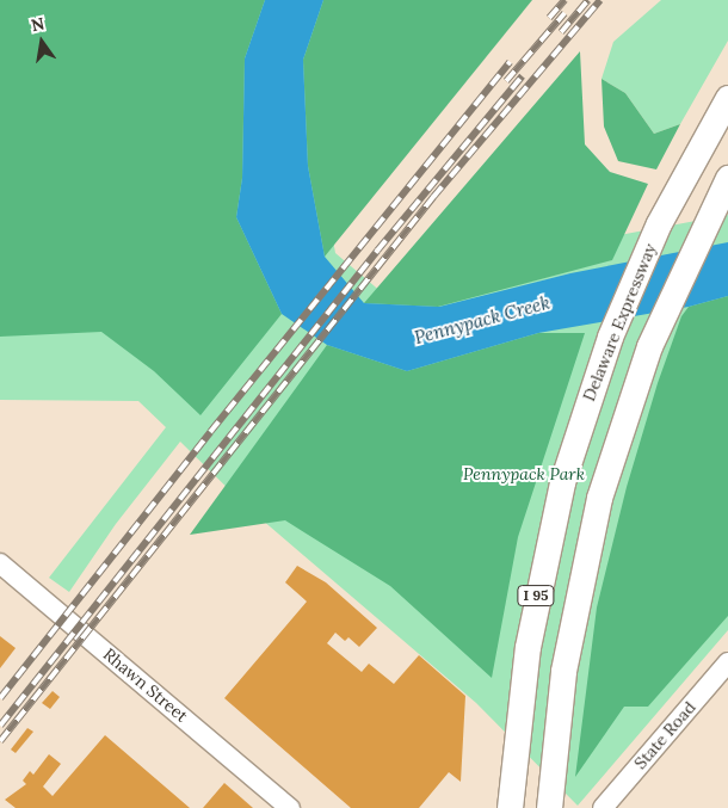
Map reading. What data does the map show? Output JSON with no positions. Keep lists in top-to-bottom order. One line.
{"streets":{"highway":["Delaware Expressway","I 95"],"main road":["Rhawn Street","State Road"]},"water":["Pennypack Creek"],"parks":["Pennypack Park"],"north":"top"}
